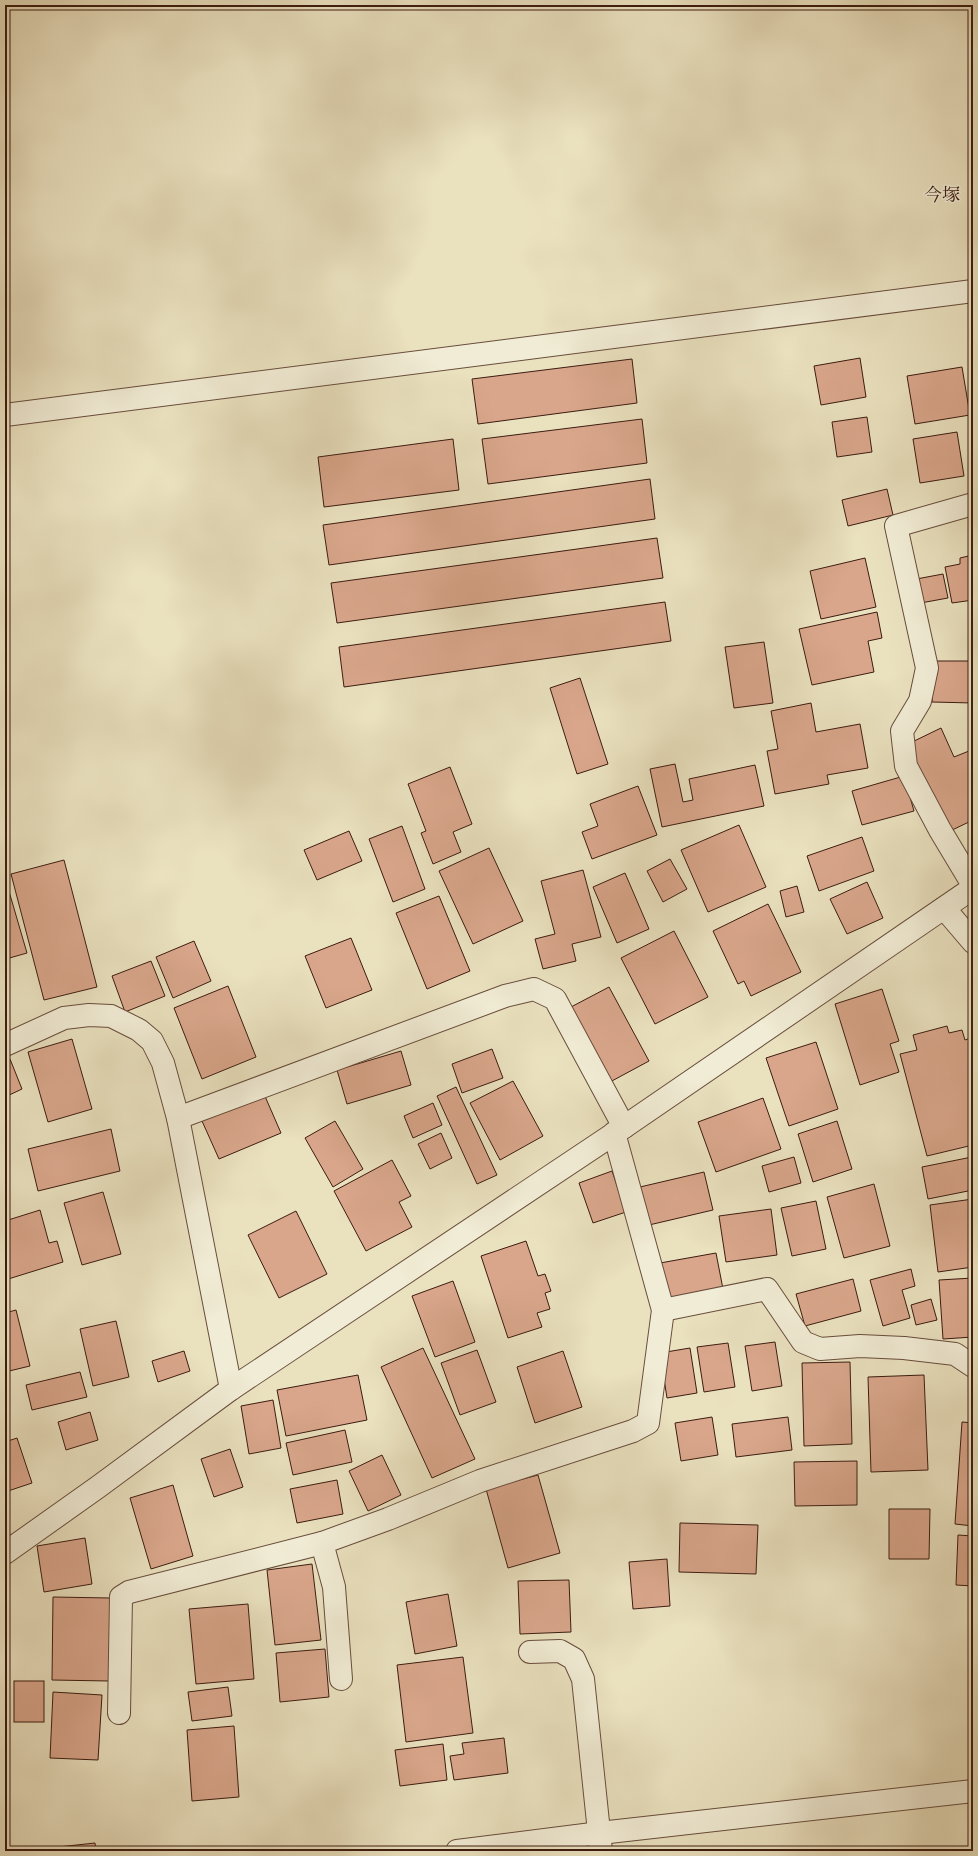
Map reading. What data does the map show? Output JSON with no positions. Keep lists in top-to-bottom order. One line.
{"districts":["今塚"]}
